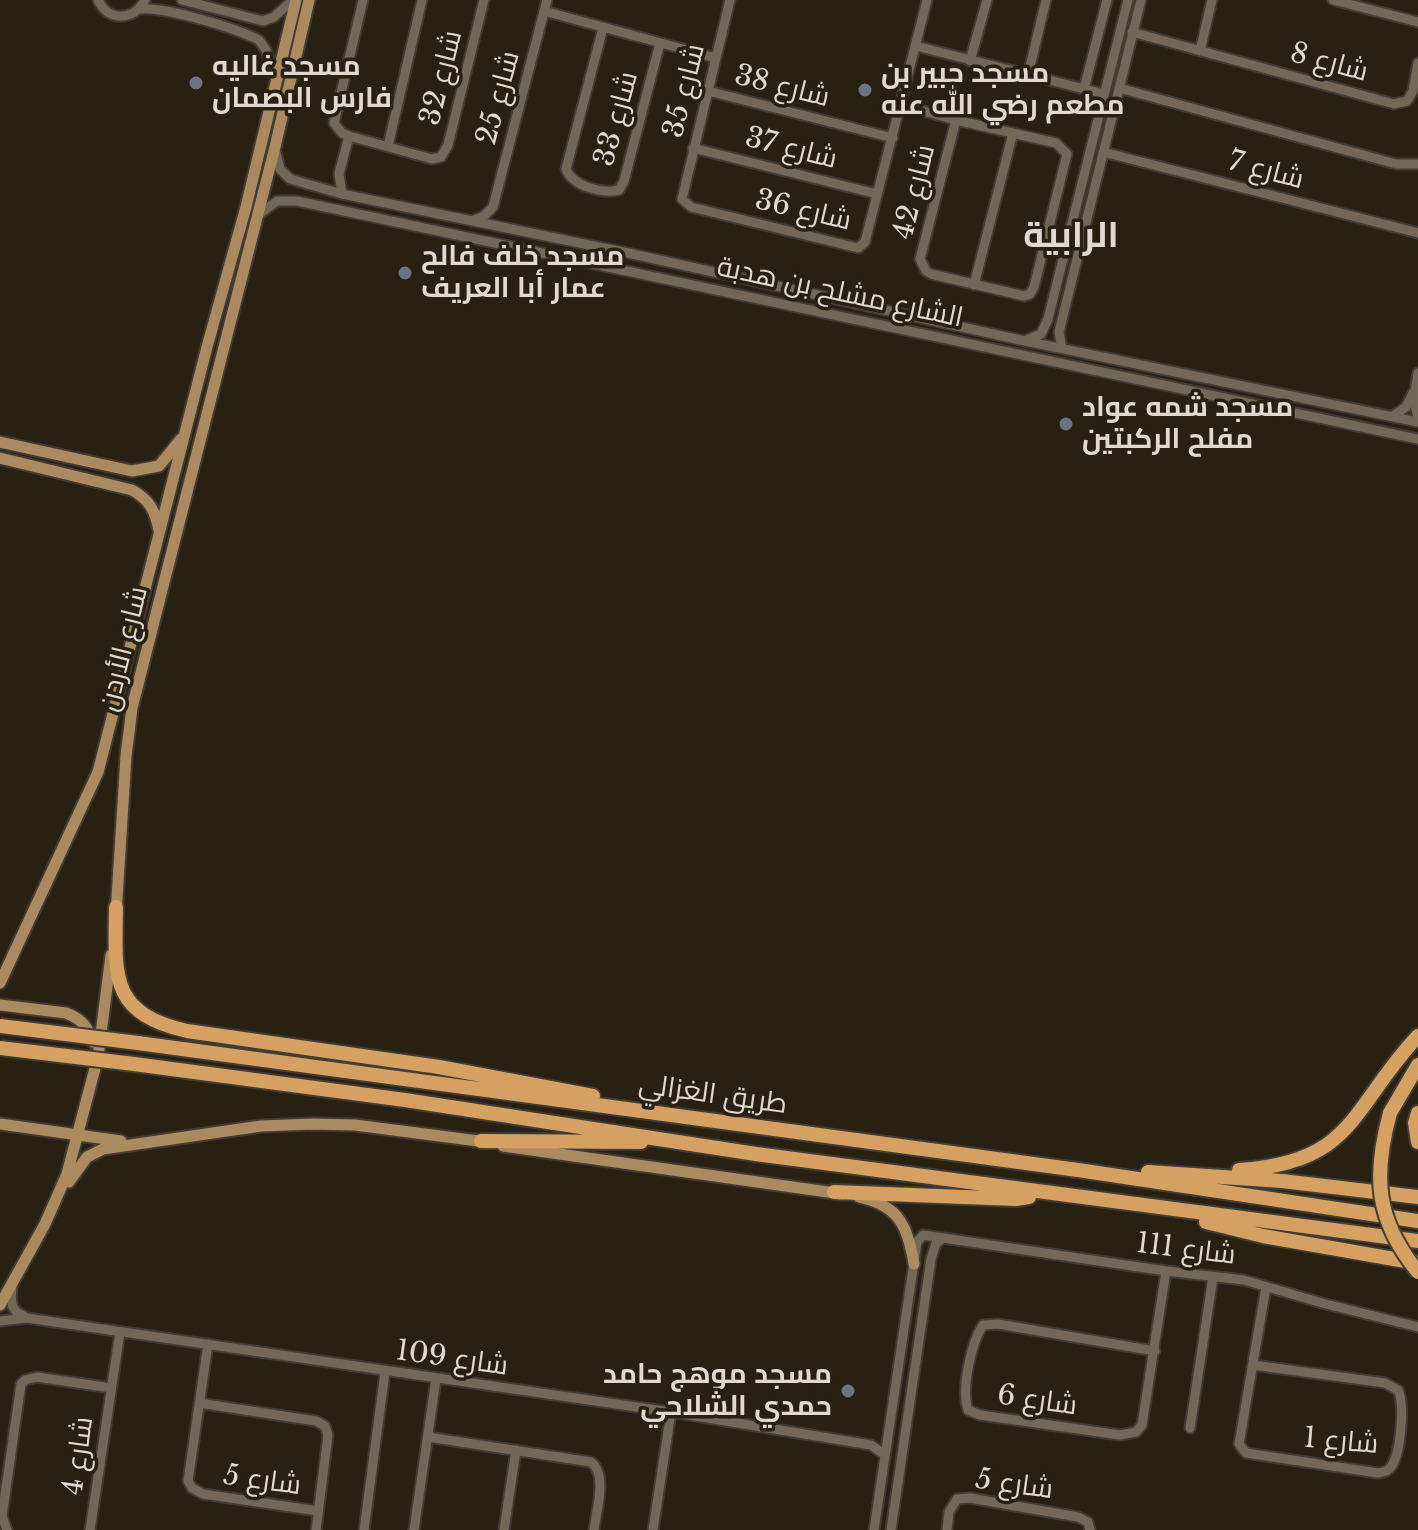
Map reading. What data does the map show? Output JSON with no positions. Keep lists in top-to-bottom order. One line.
{"streets":{"highway":["طريق الغزالي"],"main road":["شارع الأردن"],"street":["شارع 8","شارع 32","شارع 38","شارع 35","شارع 25","شارع 33","شارع 37","شارع 7","شارع 42","شارع 36","الشارع مشلح بن هدبة","شارع 111","شارع 109","شارع 6","شارع 1","شارع 4","شارع 5"]},"crossings":[["شارع 38","شارع 35"],["شارع 38","شارع 36"],["شارع 35","شارع 33"],["شارع 35","شارع 37"],["شارع 35","شارع 36"],["شارع 25","شارع 33"],["شارع 37","شارع 36"],["شارع 42","شارع 36"],["شارع 111","شارع 6"],["شارع 111","شارع 1"],["شارع 109","شارع 4"],["شارع 109","شارع 5"]],"districts":["الرابية"],"places":["مسجد غاليه فارس البصمان","مسجد جبير بن مطعم رضي الله عنه","مسجد خلف فالح عمار أبا العريف","مسجد شمه عواد مفلح الركبتين","مسجد موهج حامد حمدي الشلاحي"]}
